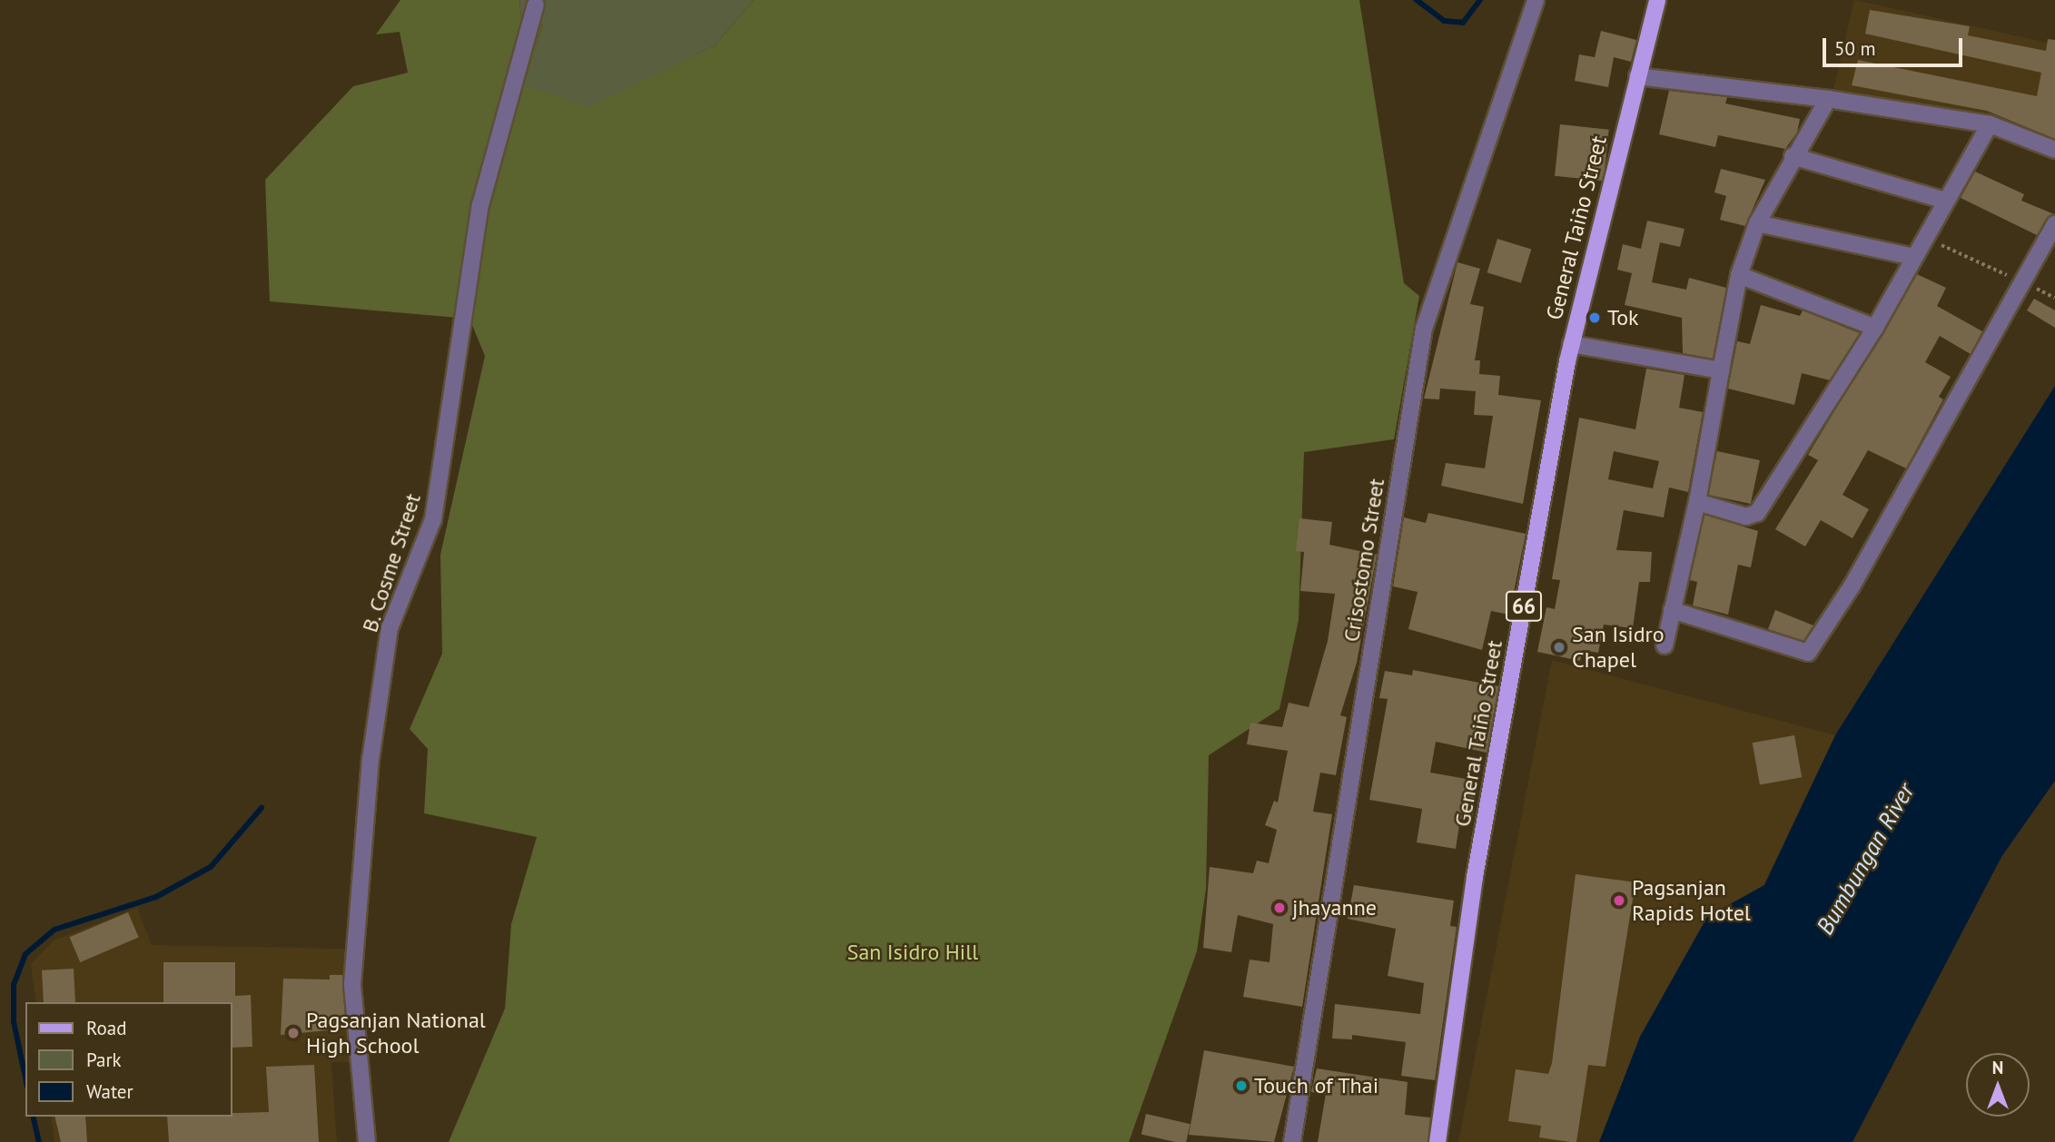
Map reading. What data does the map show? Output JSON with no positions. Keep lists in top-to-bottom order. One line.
{"streets":{"main road":["General Taiño Street","66"],"street":["Crisostomo Street","B. Cosme Street"]},"crossings":[["General Taiño Street","66"]],"water":["Bumbungan River"],"parks":["San Isidro Hill"],"places":["Tok","San Isidro Chapel","Pagsanjan Rapids Hotel","jhayanne","Pagsanjan National High School","Touch of Thai"],"legend":["Road","Park","Water"],"scale_bar":"50 m","north":"top"}
